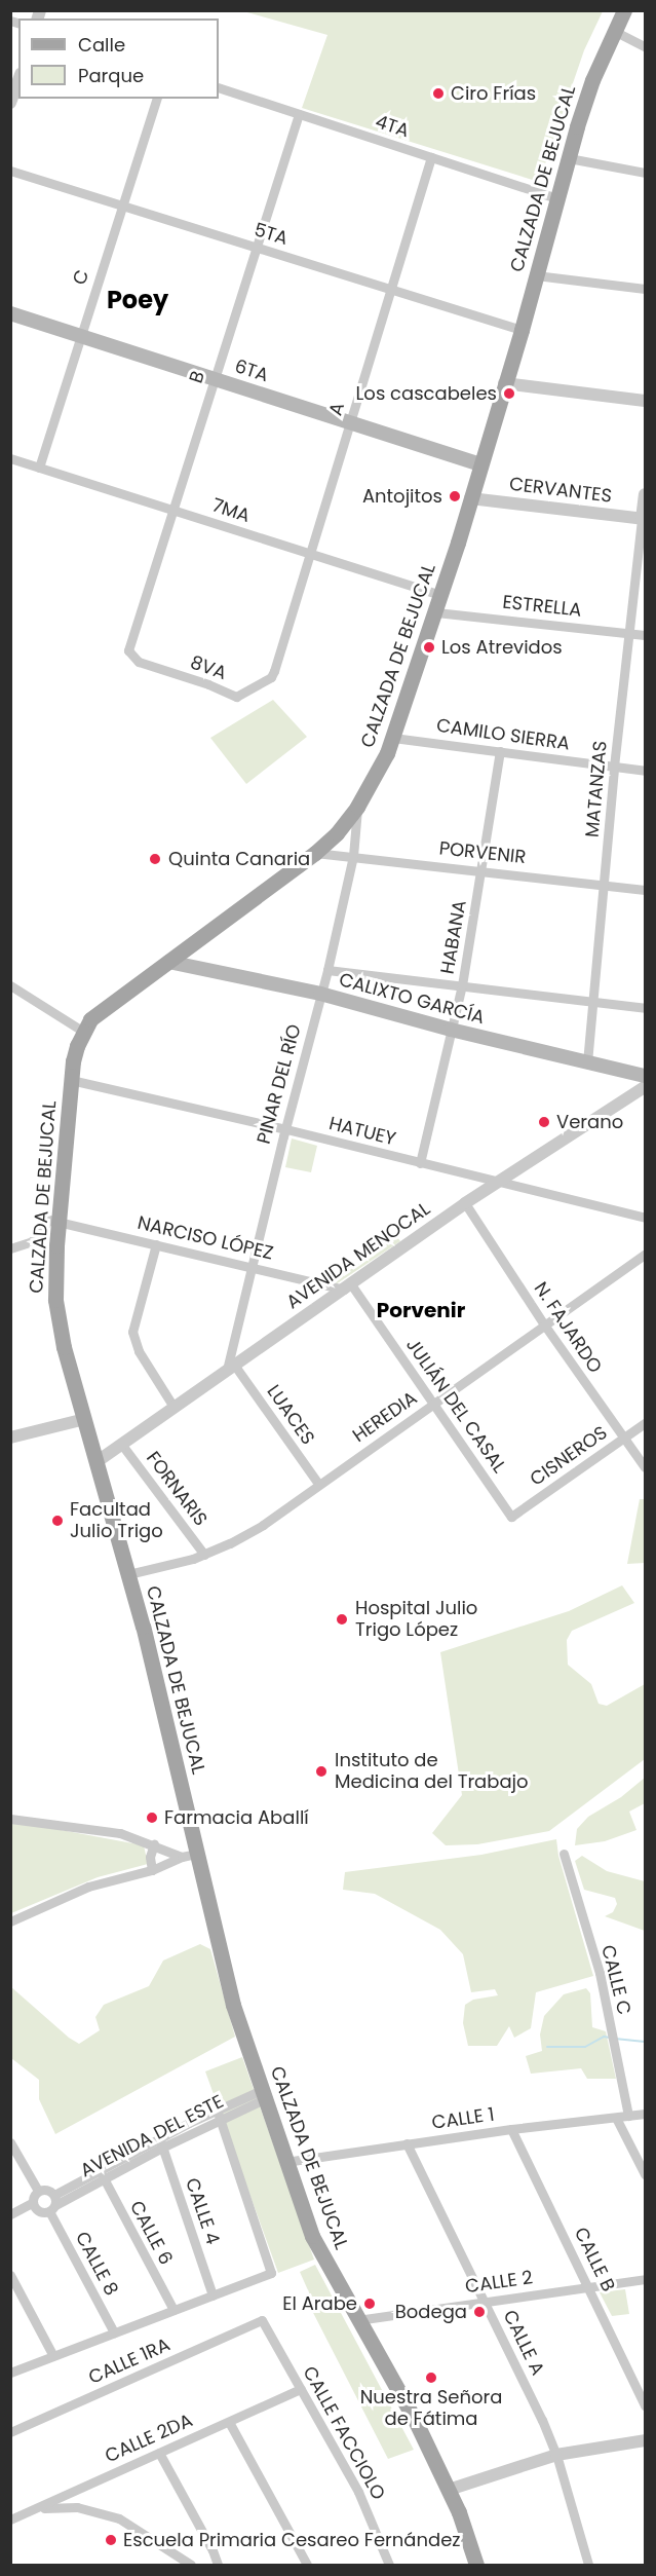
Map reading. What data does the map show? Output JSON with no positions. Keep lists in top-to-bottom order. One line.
{"streets":{"main road":["CALZADA DE BEJUCAL","6TA","CALIXTO GARCÍA"],"street":["4TA","5TA","C","B","A","CERVANTES","7MA","ESTRELLA","8VA","CAMILO SIERRA","MATANZAS","PORVENIR","HABANA","PINAR DEL RÍO","HATUEY","NARCISO LÓPEZ","AVENIDA MENOCAL","N. FAJARDO","JULIÁN DEL CASAL","LUACES","HEREDIA","CISNEROS","FORNARIS","CALLE C","CALLE 1","AVENIDA DEL ESTE","CALLE 4","CALLE 6","CALLE B","CALLE 8","CALLE 2","CALLE A","CALLE 1RA","CALLE FACCIOLO","CALLE 2DA"]},"crossings":[["4TA","CALZADA DE BEJUCAL"],["4TA","B"],["4TA","A"],["CALZADA DE BEJUCAL","5TA"],["CALZADA DE BEJUCAL","6TA"],["CALZADA DE BEJUCAL","CERVANTES"],["CALZADA DE BEJUCAL","7MA"],["CALZADA DE BEJUCAL","ESTRELLA"],["CALZADA DE BEJUCAL","CAMILO SIERRA"],["CALZADA DE BEJUCAL","PORVENIR"],["CALZADA DE BEJUCAL","CALIXTO GARCÍA"],["CALZADA DE BEJUCAL","PINAR DEL RÍO"],["CALZADA DE BEJUCAL","HATUEY"],["CALZADA DE BEJUCAL","NARCISO LÓPEZ"],["CALZADA DE BEJUCAL","AVENIDA MENOCAL"],["CALZADA DE BEJUCAL","HEREDIA"],["CALZADA DE BEJUCAL","CALLE 1"],["CALZADA DE BEJUCAL","AVENIDA DEL ESTE"],["CALZADA DE BEJUCAL","CALLE 2"],["5TA","C"],["5TA","B"],["5TA","A"],["C","6TA"],["C","7MA"],["6TA","B"],["6TA","A"],["B","7MA"],["B","8VA"],["A","7MA"],["A","8VA"],["CERVANTES","MATANZAS"],["ESTRELLA","MATANZAS"],["CAMILO SIERRA","MATANZAS"],["CAMILO SIERRA","HABANA"],["MATANZAS","PORVENIR"],["MATANZAS","CALIXTO GARCÍA"],["PORVENIR","HABANA"],["PORVENIR","PINAR DEL RÍO"],["HABANA","CALIXTO GARCÍA"],["HABANA","HATUEY"],["CALIXTO GARCÍA","PINAR DEL RÍO"],["PINAR DEL RÍO","HATUEY"],["PINAR DEL RÍO","NARCISO LÓPEZ"],["PINAR DEL RÍO","AVENIDA MENOCAL"],["PINAR DEL RÍO","LUACES"],["HATUEY","AVENIDA MENOCAL"],["NARCISO LÓPEZ","AVENIDA MENOCAL"],["NARCISO LÓPEZ","JULIÁN DEL CASAL"],["AVENIDA MENOCAL","N. FAJARDO"],["AVENIDA MENOCAL","JULIÁN DEL CASAL"],["AVENIDA MENOCAL","LUACES"],["AVENIDA MENOCAL","FORNARIS"],["N. FAJARDO","HEREDIA"],["N. FAJARDO","CISNEROS"],["JULIÁN DEL CASAL","HEREDIA"],["JULIÁN DEL CASAL","CISNEROS"],["LUACES","HEREDIA"],["HEREDIA","FORNARIS"],["CALLE C","CALLE 1"],["CALLE 1","CALLE B"],["CALLE 1","CALLE A"],["AVENIDA DEL ESTE","CALLE 4"],["AVENIDA DEL ESTE","CALLE 6"],["AVENIDA DEL ESTE","CALLE 8"],["CALLE B","CALLE 2"],["CALLE 2","CALLE A"],["CALLE 1RA","CALLE FACCIOLO"],["CALLE FACCIOLO","CALLE 2DA"]],"districts":["Poey","Porvenir"],"places":["Ciro Frías","Los cascabeles","Antojitos","Los Atrevidos","Quinta Canaria","Verano","Facultad Julio Trigo","Hospital Julio Trigo López","Instituto de Medicina del Trabajo","Farmacia Aballí","El Arabe","Bodega","Nuestra Señora de Fátima","Escuela Primaria Cesareo Fernández"],"legend":["Calle","Parque"]}
